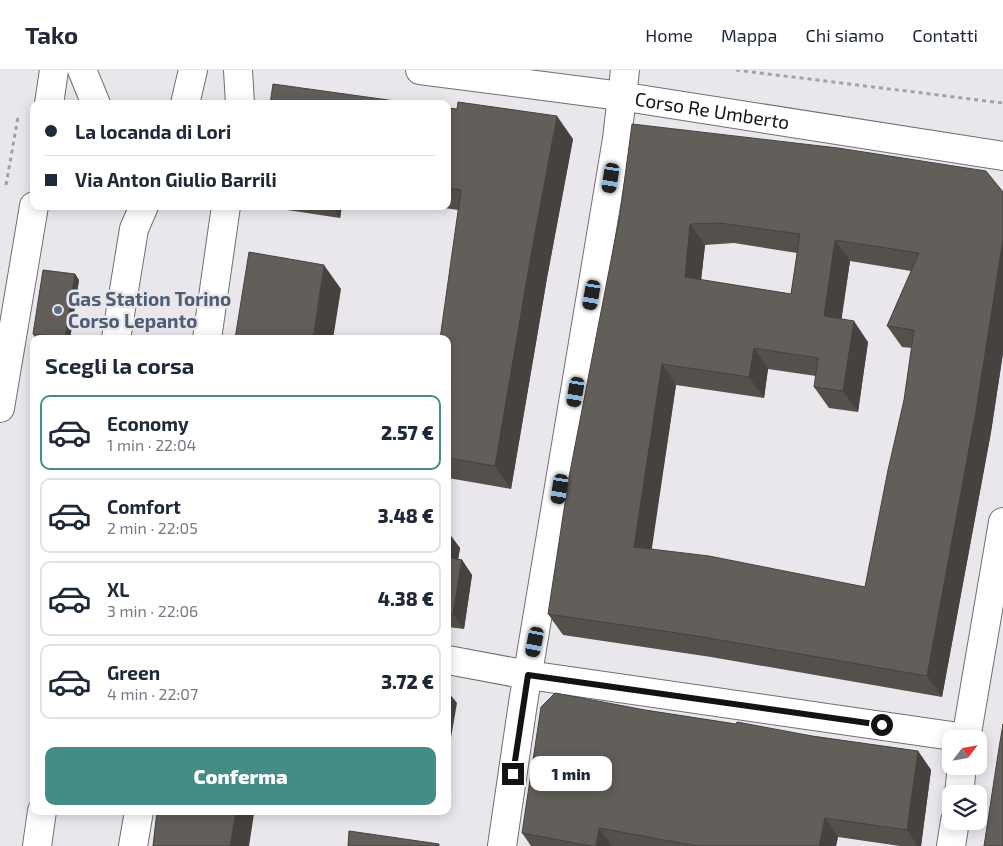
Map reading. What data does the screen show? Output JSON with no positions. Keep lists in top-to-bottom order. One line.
{"streets":{"street":["Corso Re Umberto"]},"places":["Gas Station Torino Corso Lepanto"],"north":"top right","page":{"header":"Tako","nav":["Home","Mappa","Chi siamo","Contatti"],"banner":["La locanda di Lori","Via Anton Giulio Barrili"],"heading":"Scegli la corsa","list":[{"name":"Economy","note":"1 min · 22:04","value":"2.57 €"},{"name":"Comfort","note":"2 min · 22:05","value":"3.48 €"},{"name":"XL","note":"3 min · 22:06","value":"4.38 €"},{"name":"Green","note":"4 min · 22:07","value":"3.72 €"}],"buttons":"Conferma","bubble":"1 min"}}
